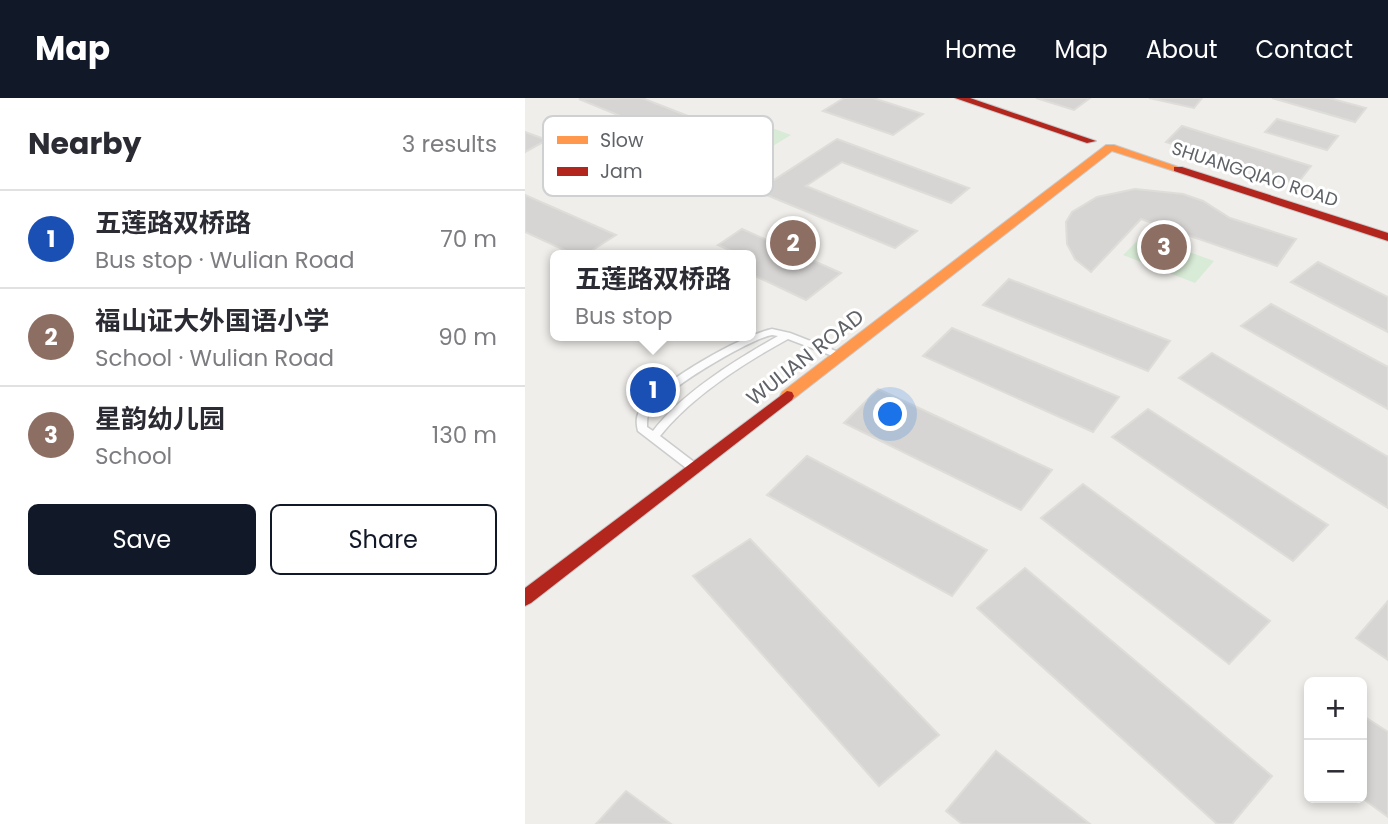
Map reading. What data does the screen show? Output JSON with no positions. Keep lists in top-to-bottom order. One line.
{"streets":{"street":["SHUANGQIAO ROAD","WULIAN ROAD"]},"crossings":[["SHUANGQIAO ROAD","WULIAN ROAD"]],"legend":["Slow","Jam"],"page":{"header":"Map","nav":["Home","Map","About","Contact"],"heading":["Nearby","3 results"],"list":[{"mark":"1","name":"五莲路双桥路","note":"Bus stop · Wulian Road","value":"70 m"},{"mark":"2","name":"福山证大外国语小学","note":"School · Wulian Road","value":"90 m"},{"mark":"3","name":"星韵幼儿园","note":"School","value":"130 m"}],"pins":["2","3","1"],"popup":["五莲路双桥路","Bus stop"],"buttons":["Save","Share"],"map_buttons":["+","−"]}}
